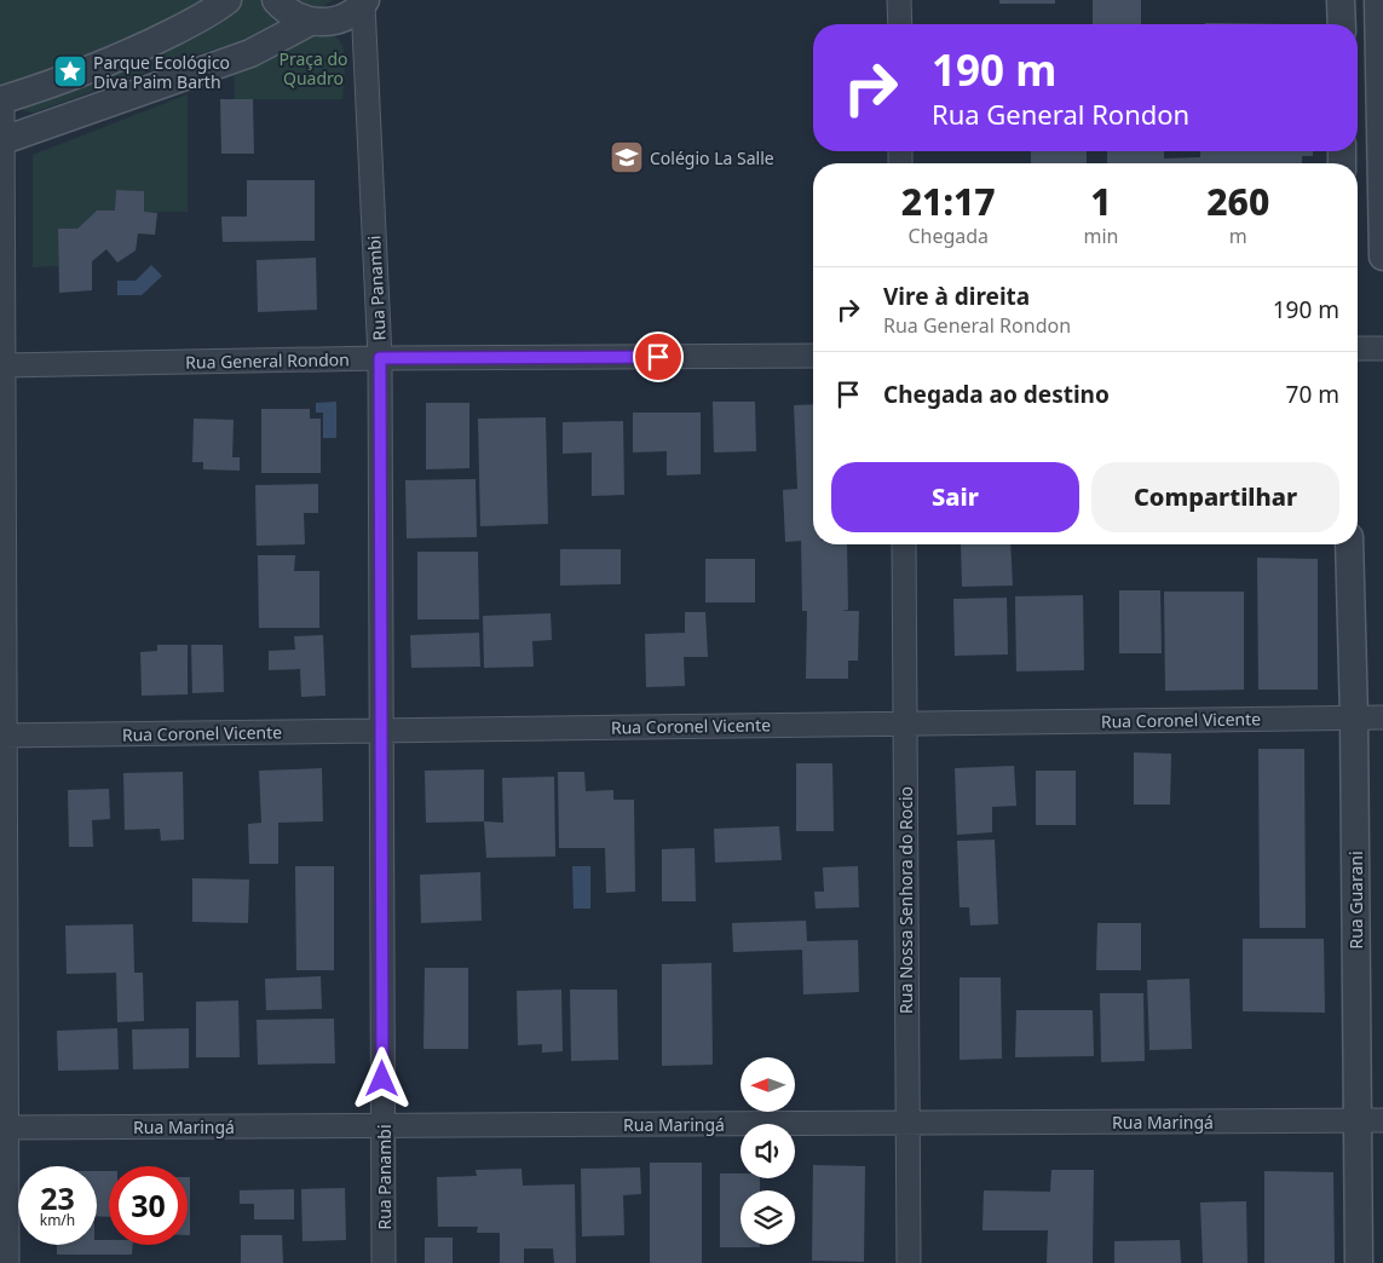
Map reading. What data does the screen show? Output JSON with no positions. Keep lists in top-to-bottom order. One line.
{"streets":{"street":["Rua Panambi","Rua General Rondon","Rua Coronel Vicente","Rua Nossa Senhora do Rocio","Rua Guarani","Rua Maringá"]},"crossings":[["Rua Panambi","Rua General Rondon"],["Rua Panambi","Rua Coronel Vicente"],["Rua Panambi","Rua Maringá"],["Rua Coronel Vicente","Rua Nossa Senhora do Rocio"],["Rua Coronel Vicente","Rua Guarani"],["Rua Nossa Senhora do Rocio","Rua Maringá"],["Rua Guarani","Rua Maringá"]],"parks":["Praça do Quadro"],"places":{"place":["Parque Ecológico Diva Paim Barth"],"school or university":["Colégio La Salle"]},"north":"left","page":{"turn":["190 m","Rua General Rondon"],"eta":["21:17","Chegada","1","min","260","m"],"list":[{"name":"Vire à direita","note":"Rua General Rondon","value":"190 m"},{"name":"Chegada ao destino","value":"70 m"}],"buttons":["Sair","Compartilhar"],"speed":"23 km/h","limit":"30"}}
